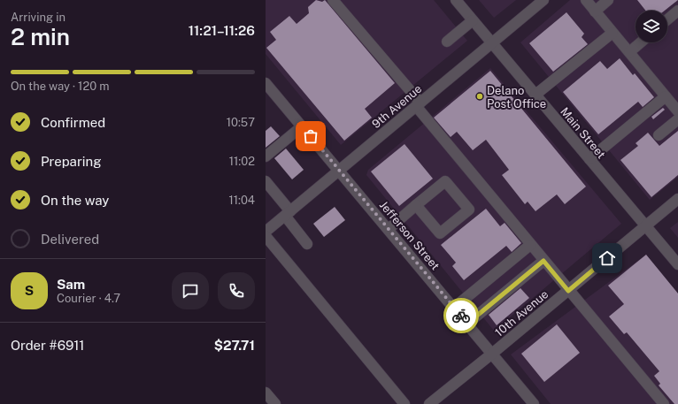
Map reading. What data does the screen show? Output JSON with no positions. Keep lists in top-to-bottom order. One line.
{"streets":{"street":["9th Avenue","Main Street","Jefferson Street","10th Avenue"]},"crossings":[["9th Avenue","Main Street"],["9th Avenue","Jefferson Street"],["Main Street","10th Avenue"],["Jefferson Street","10th Avenue"]],"places":["Delano Post Office"],"page":{"heading":["2 min","Arriving in","11:21–11:26"],"panel":["Sam","Courier · 4.7","Order #6911","$27.71"],"bar":"On the way · 120 m","list":[["Confirmed","10:57"],["Preparing","11:02"],["On the way","11:04"],"Delivered"],"round":"S"}}
